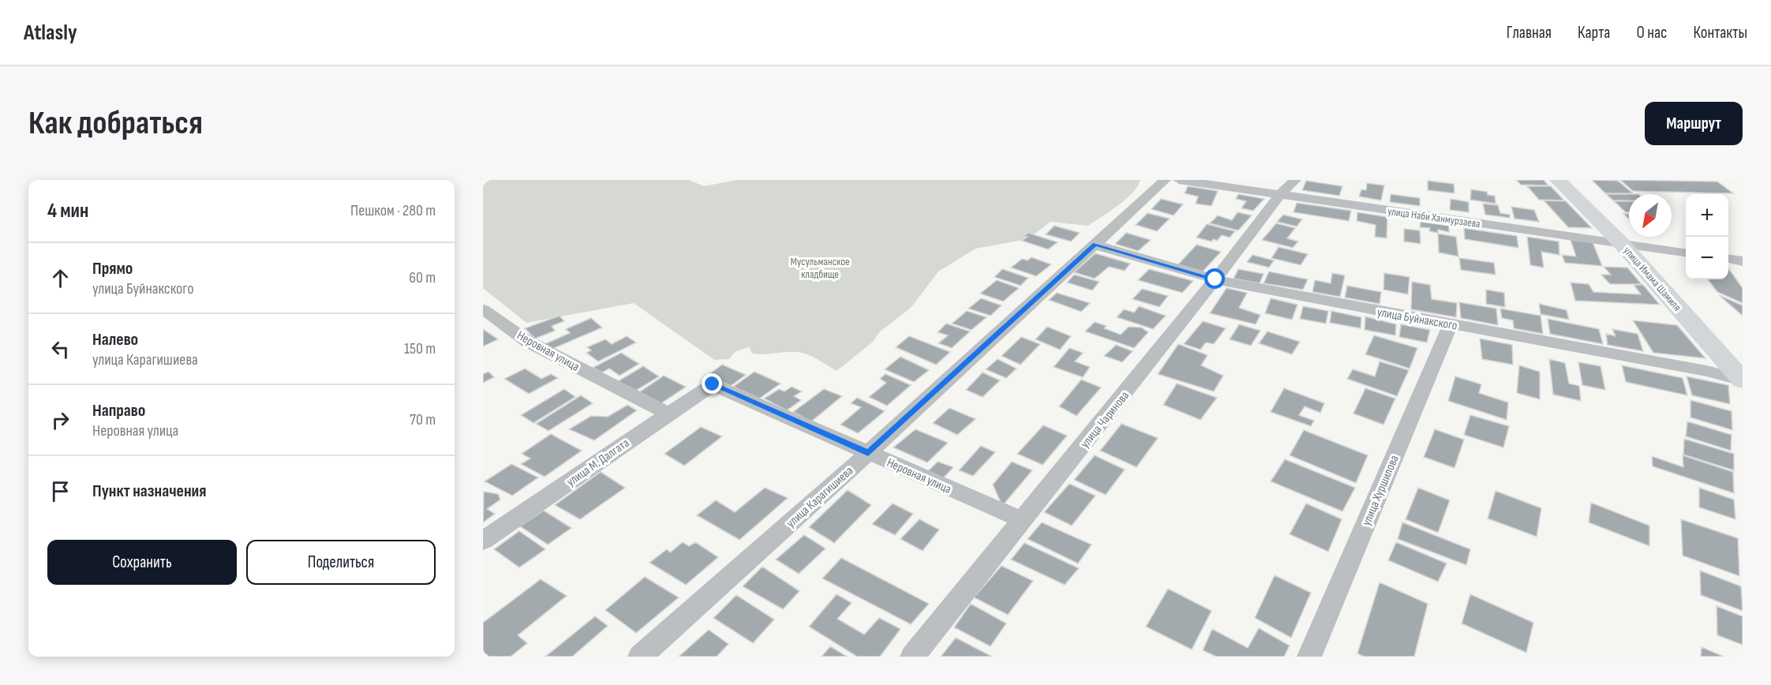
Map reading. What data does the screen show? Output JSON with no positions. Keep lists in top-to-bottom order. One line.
{"streets":{"main road":["улица Имама Шамиля"],"street":["улица Наби Ханмурзаева","улица Буйнакского","Неровная улица","улица Чаринова","улица М. Далгата","улица Хуршилова","улица Карагишиева"]},"crossings":[["улица Наби Ханмурзаева","улица Имама Шамиля"],["улица Наби Ханмурзаева","улица Чаринова"],["улица Имама Шамиля","улица Буйнакского"],["улица Буйнакского","улица Чаринова"],["улица Буйнакского","улица Хуршилова"],["улица Буйнакского","улица Карагишиева"],["Неровная улица","улица Чаринова"],["Неровная улица","улица М. Далгата"],["Неровная улица","улица Карагишиева"]],"parks":["Мусульманское кладбище"],"north":"bottom left","page":{"header":"Atlasly","nav":["Главная","Карта","О нас","Контакты"],"buttons":["Маршрут",["Сохранить","Поделиться"]],"title":"Как добраться","heading":["4 мин","Пешком · 280 m"],"map_buttons":["+","−"],"list":[["Прямо","улица Буйнакского","60 m"],["Налево","улица Карагишиева","150 m"],["Направо","Неровная улица","70 m"],"Пункт назначения"]}}
